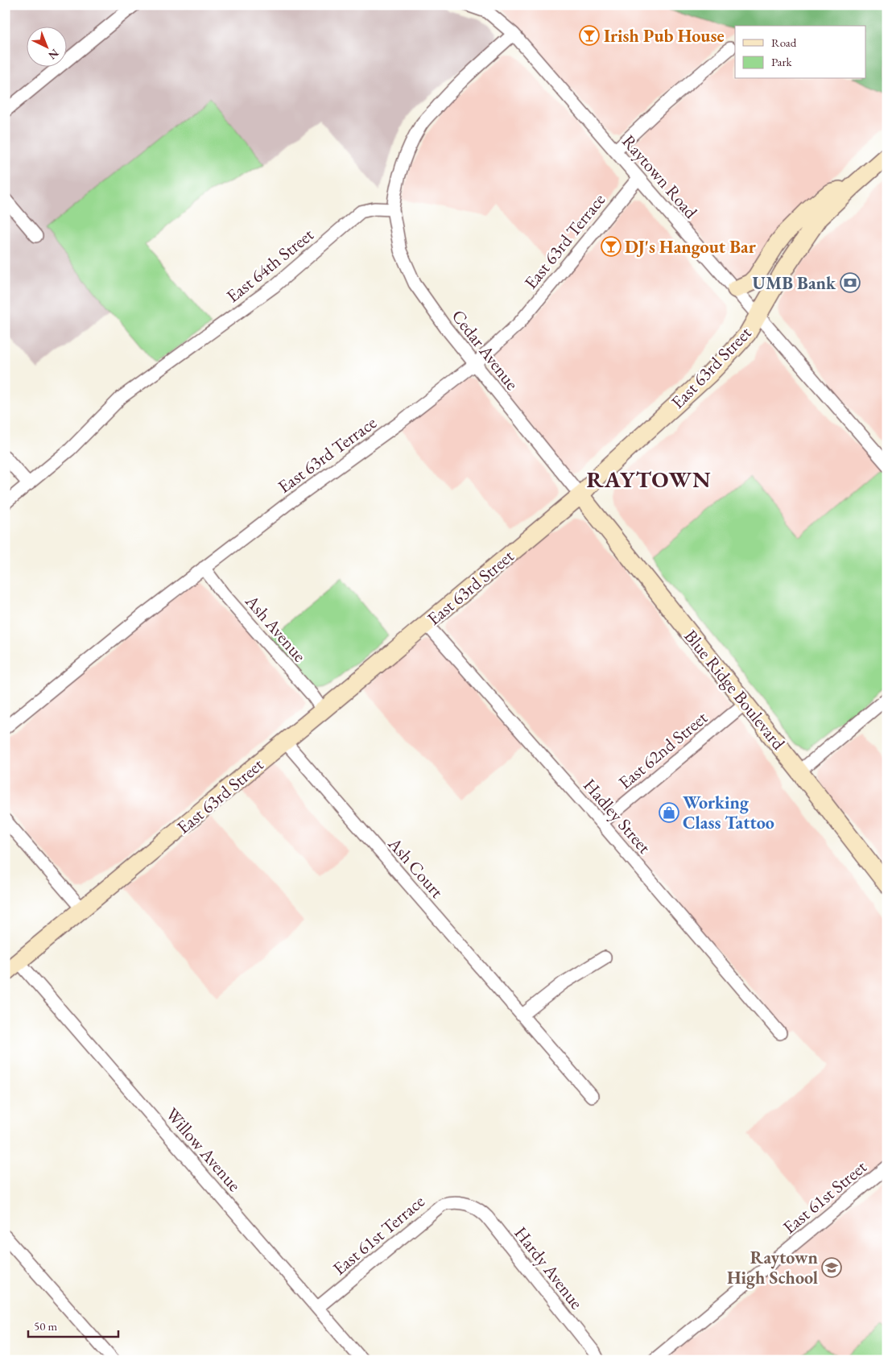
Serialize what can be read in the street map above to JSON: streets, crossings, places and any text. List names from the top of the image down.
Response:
{
  "streets": {
    "street": [
      "Raytown Road",
      "East 63rd Terrace",
      "East 64th Street",
      "Cedar Avenue",
      "East 63rd Street",
      "Ash Avenue",
      "Blue Ridge Boulevard",
      "East 62nd Street",
      "Hadley Street",
      "Ash Court",
      "Willow Avenue",
      "East 61st Street",
      "East 61st Terrace",
      "Hardy Avenue"
    ]
  },
  "crossings": [
    ["Raytown Road", "East 63rd Terrace"],
    ["Raytown Road", "East 63rd Street"],
    ["East 63rd Terrace", "Cedar Avenue"],
    ["East 63rd Terrace", "Ash Avenue"],
    ["East 64th Street", "Cedar Avenue"],
    ["Cedar Avenue", "East 63rd Street"],
    ["Cedar Avenue", "Blue Ridge Boulevard"],
    ["East 63rd Street", "Ash Avenue"],
    ["East 63rd Street", "Blue Ridge Boulevard"],
    ["East 63rd Street", "Hadley Street"],
    ["East 63rd Street", "Ash Court"],
    ["East 63rd Street", "Willow Avenue"],
    ["Blue Ridge Boulevard", "East 62nd Street"],
    ["East 62nd Street", "Hadley Street"],
    ["Willow Avenue", "East 61st Terrace"],
    ["East 61st Terrace", "Hardy Avenue"]
  ],
  "districts": ["RAYTOWN"],
  "places": {
    "bar": ["Irish Pub House", "DJ's Hangout Bar"],
    "bank": ["UMB Bank"],
    "shop": ["Working Class Tattoo"],
    "school or university": ["Raytown High School"]
  },
  "legend": ["Road", "Park"],
  "scale_bar": "50 m",
  "north": "bottom right"
}
